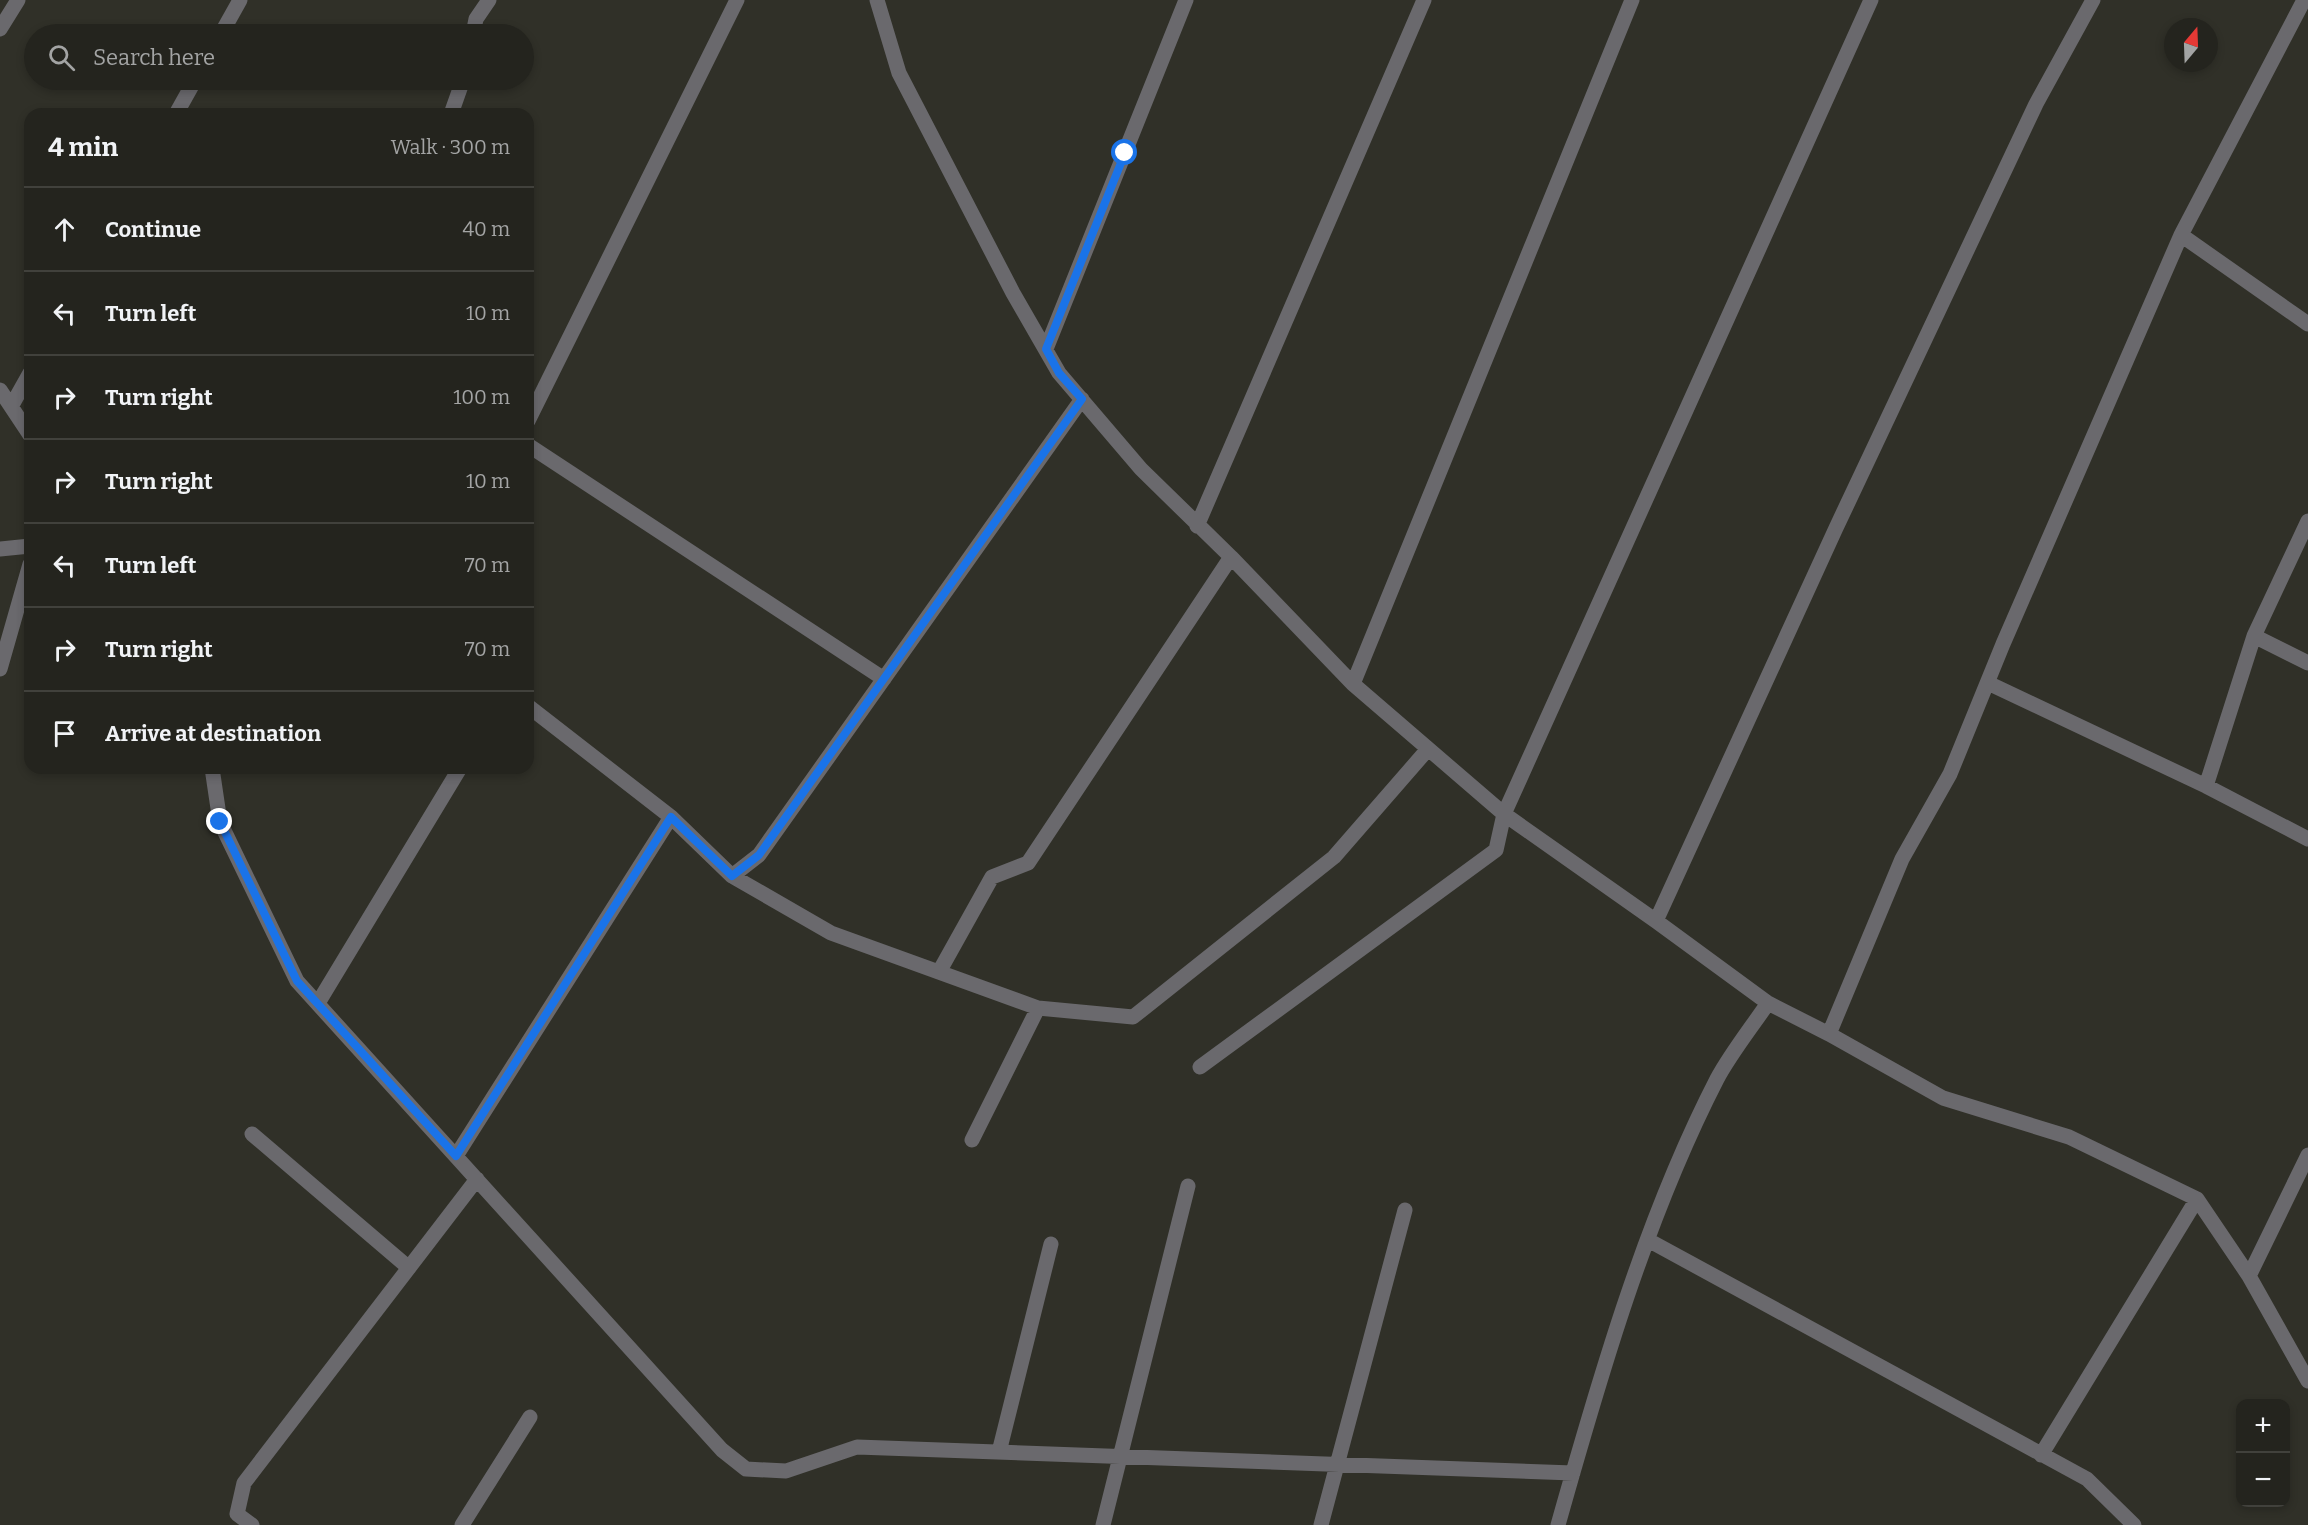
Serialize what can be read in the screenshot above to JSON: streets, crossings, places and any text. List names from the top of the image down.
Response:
{
  "north": "top",
  "page": {
    "search": "Search here",
    "heading": ["4 min", "Walk · 300 m"],
    "list": [
      ["Continue", "40 m"],
      ["Turn left", "10 m"],
      ["Turn right", "100 m"],
      ["Turn right", "10 m"],
      ["Turn left", "70 m"],
      ["Turn right", "70 m"],
      "Arrive at destination"
    ],
    "map_buttons": ["+", "−"]
  }
}
